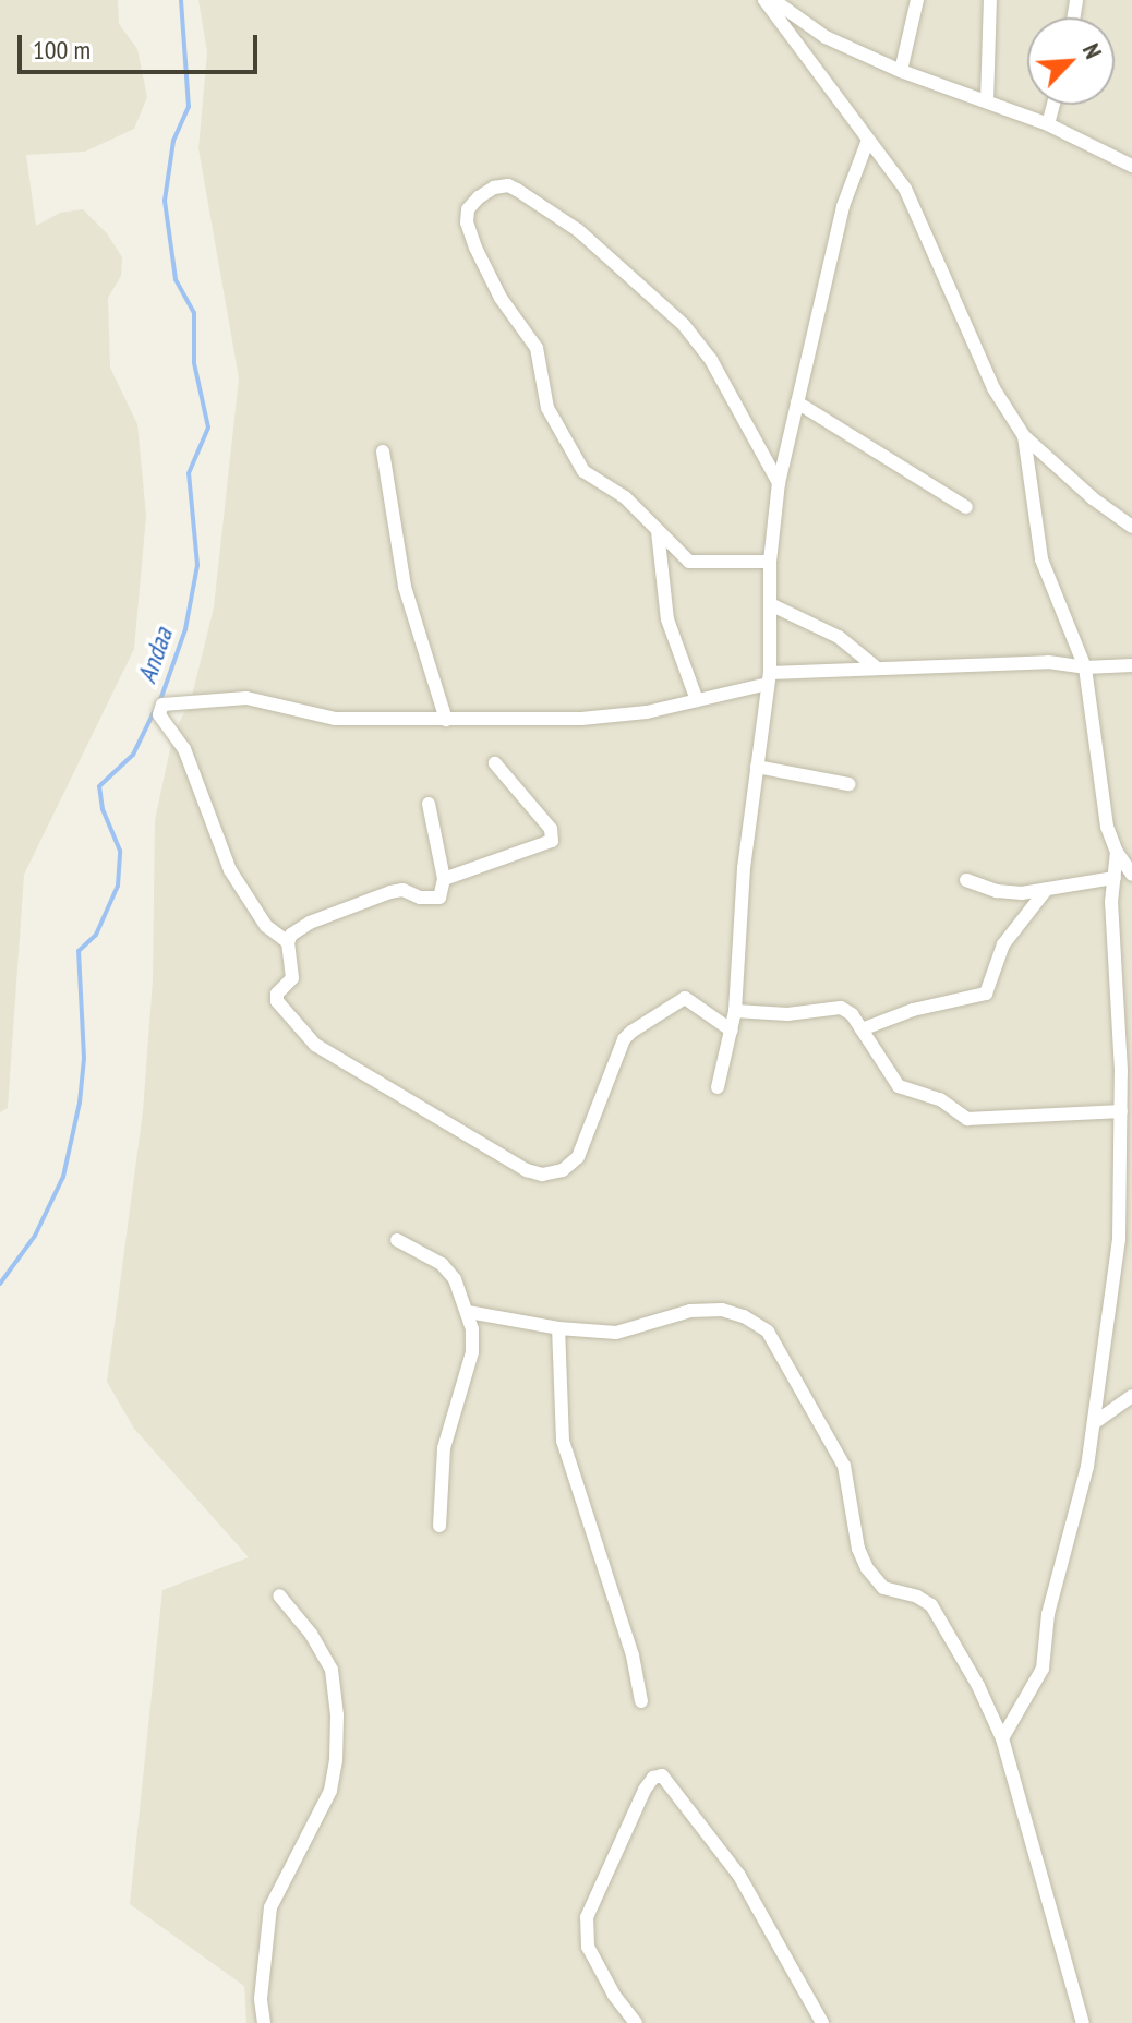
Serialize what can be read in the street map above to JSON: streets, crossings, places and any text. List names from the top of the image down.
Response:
{
  "water": ["Andaa"],
  "scale_bar": "100 m",
  "north": "top right"
}
